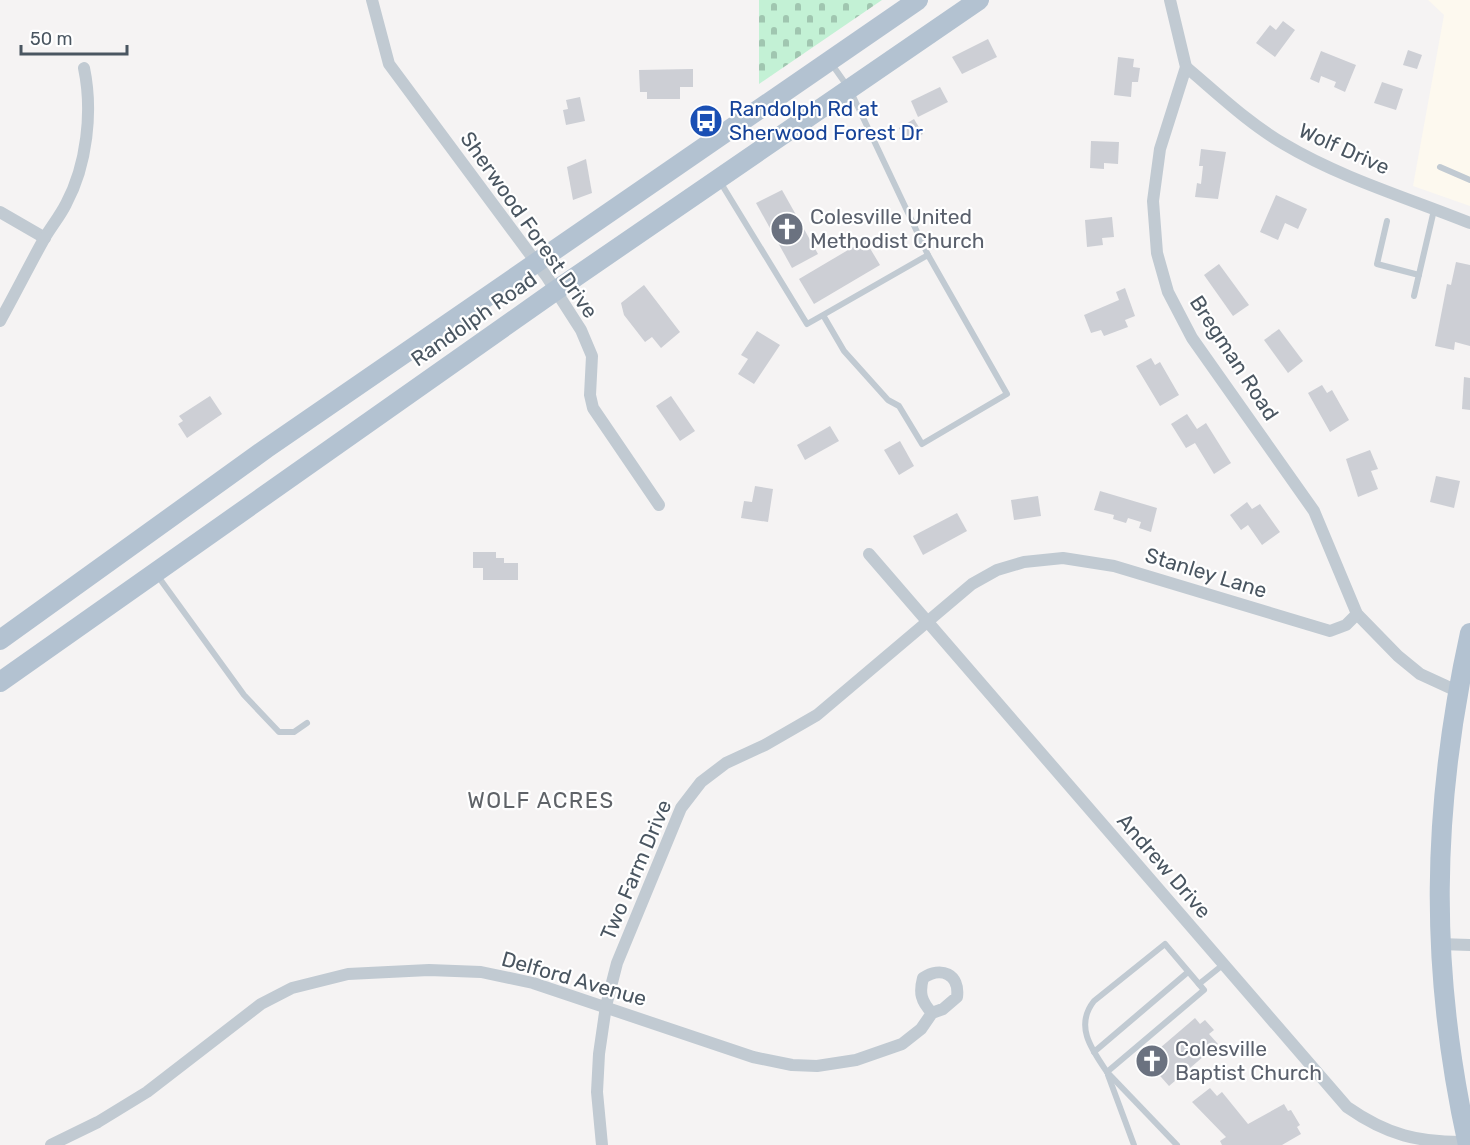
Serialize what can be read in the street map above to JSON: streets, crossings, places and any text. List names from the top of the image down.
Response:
{
  "streets": {
    "main road": ["Randolph Road"],
    "street": [
      "Wolf Drive",
      "Sherwood Forest Drive",
      "Bregman Road",
      "Stanley Lane",
      "Andrew Drive",
      "Two Farm Drive",
      "Delford Avenue"
    ]
  },
  "crossings": [
    ["Wolf Drive", "Bregman Road"],
    ["Sherwood Forest Drive", "Randolph Road"],
    ["Bregman Road", "Stanley Lane"],
    ["Stanley Lane", "Andrew Drive"],
    ["Stanley Lane", "Two Farm Drive"],
    ["Andrew Drive", "Two Farm Drive"],
    ["Two Farm Drive", "Delford Avenue"]
  ],
  "districts": ["WOLF ACRES"],
  "places": {
    "bus stop": ["Randolph Rd at Sherwood Forest Dr"],
    "church": ["Colesville United Methodist Church", "Colesville Baptist Church"]
  },
  "scale_bar": "50 m"
}
